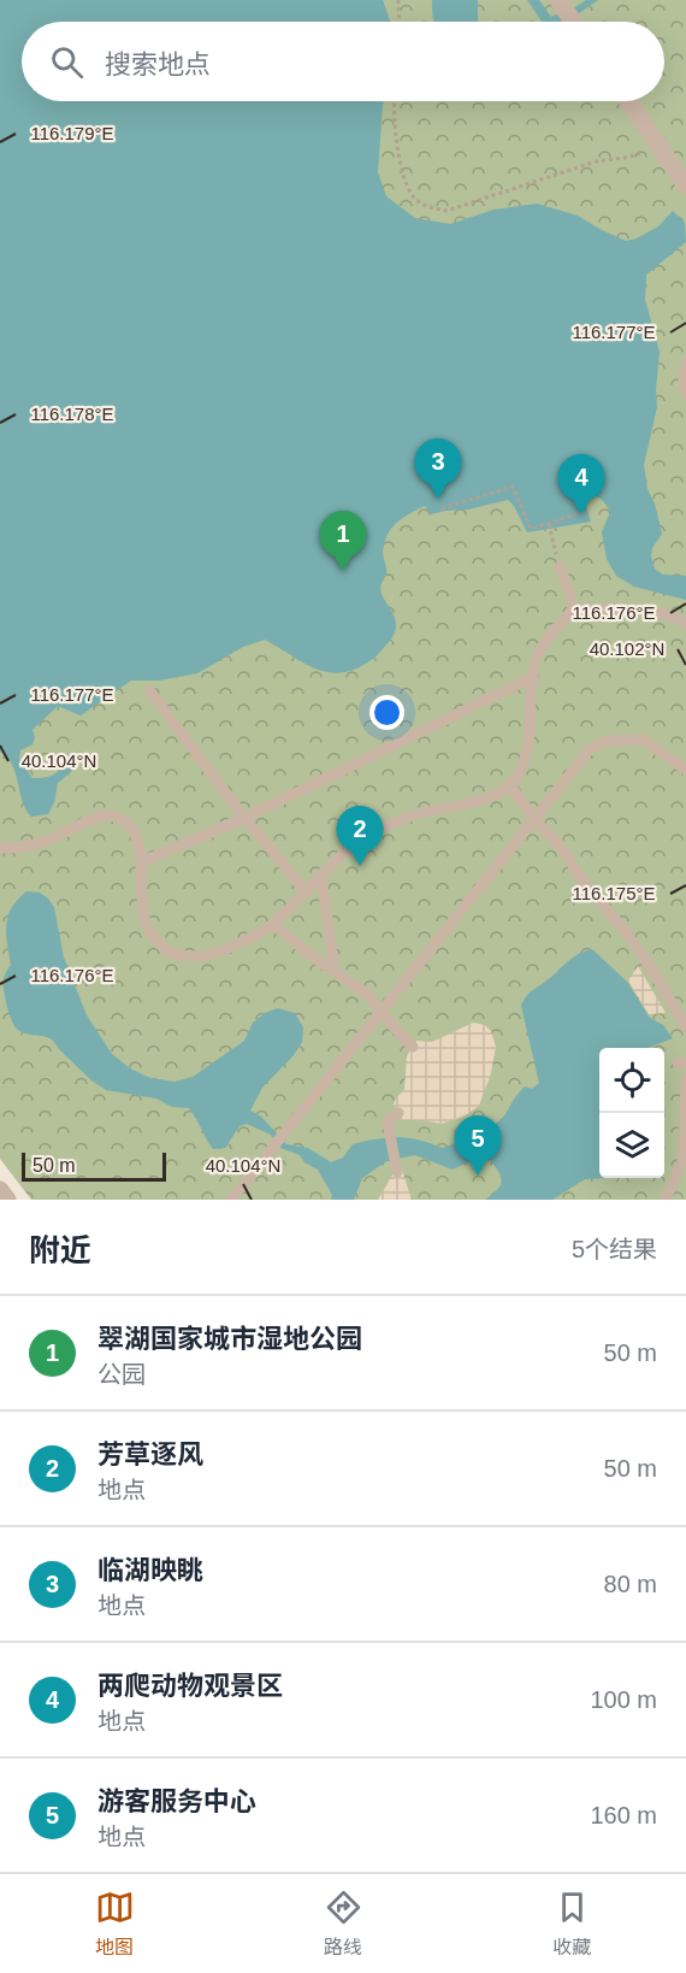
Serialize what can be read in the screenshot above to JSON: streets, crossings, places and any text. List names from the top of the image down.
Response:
{
  "scale_bar": "50 m",
  "page": {
    "search": "搜索地点",
    "pins": [
      "3",
      "4",
      "1",
      "2",
      "5"
    ],
    "scale": "50 m",
    "heading": ["附近", "5个结果"],
    "list": [
      {
        "mark": "1",
        "name": "翠湖国家城市湿地公园",
        "note": "公园",
        "value": "50 m"
      },
      {
        "mark": "2",
        "name": "芳草逐风",
        "note": "地点",
        "value": "50 m"
      },
      {
        "mark": "3",
        "name": "临湖映眺",
        "note": "地点",
        "value": "80 m"
      },
      {
        "mark": "4",
        "name": "两爬动物观景区",
        "note": "地点",
        "value": "100 m"
      },
      {
        "mark": "5",
        "name": "游客服务中心",
        "note": "地点",
        "value": "160 m"
      }
    ],
    "nav": ["地图", "路线", "收藏"]
  },
  "coordinates": [
    "116.179°E",
    "116.177°E",
    "116.178°E",
    "116.176°E",
    "40.102°N",
    "40.104°N",
    "116.175°E"
  ]
}
